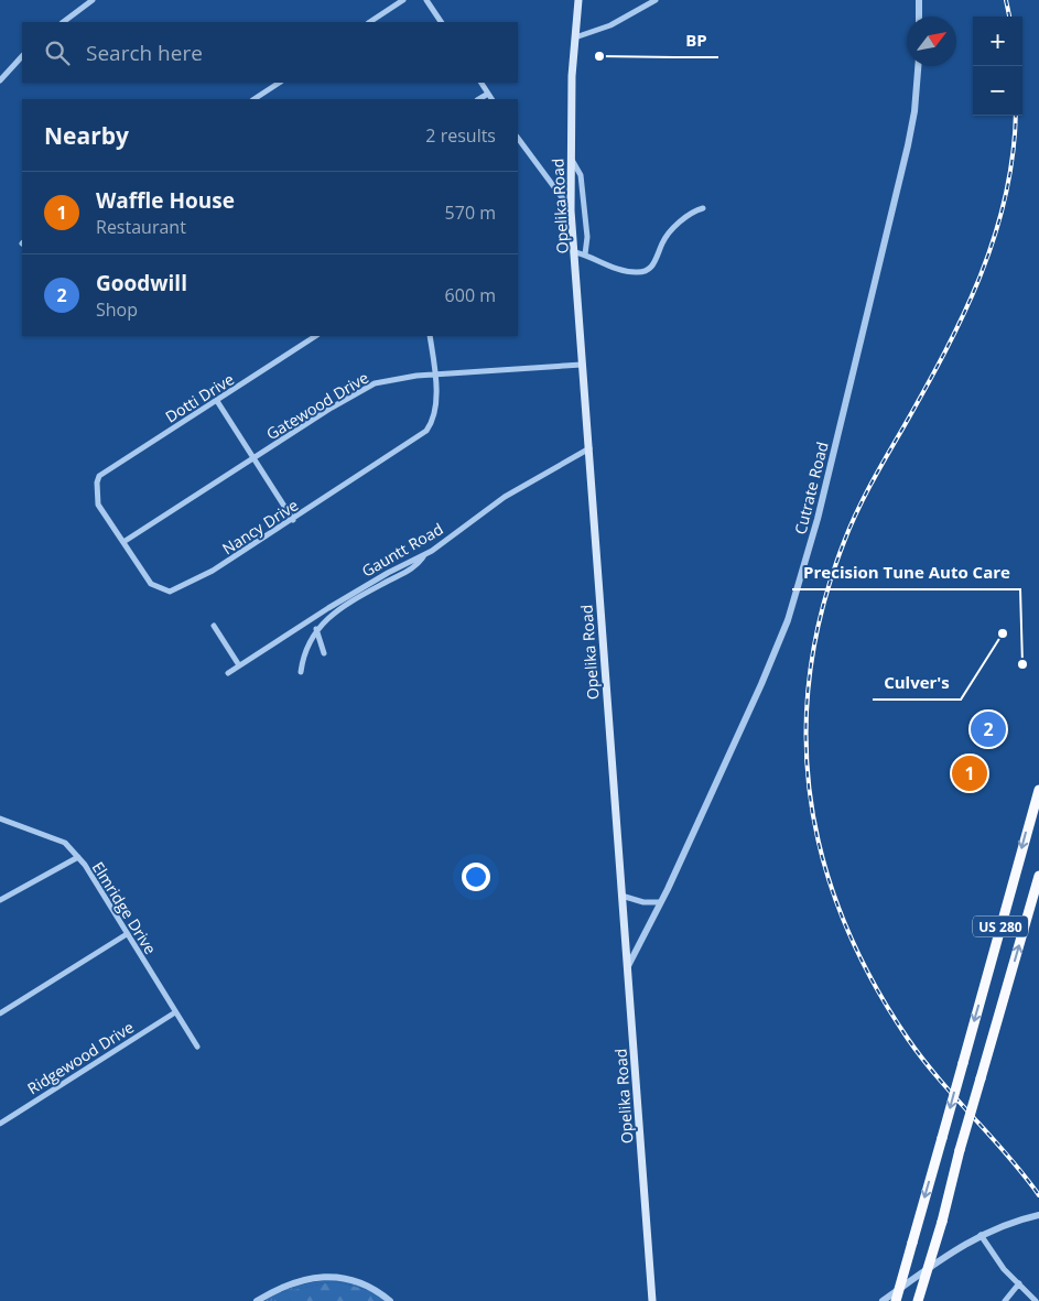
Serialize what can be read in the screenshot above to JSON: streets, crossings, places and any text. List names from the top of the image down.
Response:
{
  "streets": {
    "highway": ["US 280"],
    "main road": ["Opelika Road"],
    "street": [
      "Dotti Drive",
      "Gatewood Drive",
      "Cutrate Road",
      "Nancy Drive",
      "Gauntt Road",
      "Elmridge Drive",
      "Ridgewood Drive"
    ]
  },
  "crossings": [
    ["Opelika Road", "Gatewood Drive"],
    ["Opelika Road", "Cutrate Road"],
    ["Opelika Road", "Gauntt Road"],
    ["Dotti Drive", "Nancy Drive"],
    ["Gatewood Drive", "Nancy Drive"],
    ["Elmridge Drive", "Ridgewood Drive"]
  ],
  "places": ["BP", "Culver's", "Precision Tune Auto Care"],
  "north": "top right",
  "page": {
    "map_buttons": ["+", "−"],
    "search": "Search here",
    "heading": ["Nearby", "2 results"],
    "list": [
      {
        "mark": "1",
        "name": "Waffle House",
        "note": "Restaurant",
        "value": "570 m"
      },
      {
        "mark": "2",
        "name": "Goodwill",
        "note": "Shop",
        "value": "600 m"
      }
    ],
    "pins": ["2", "1"]
  }
}
